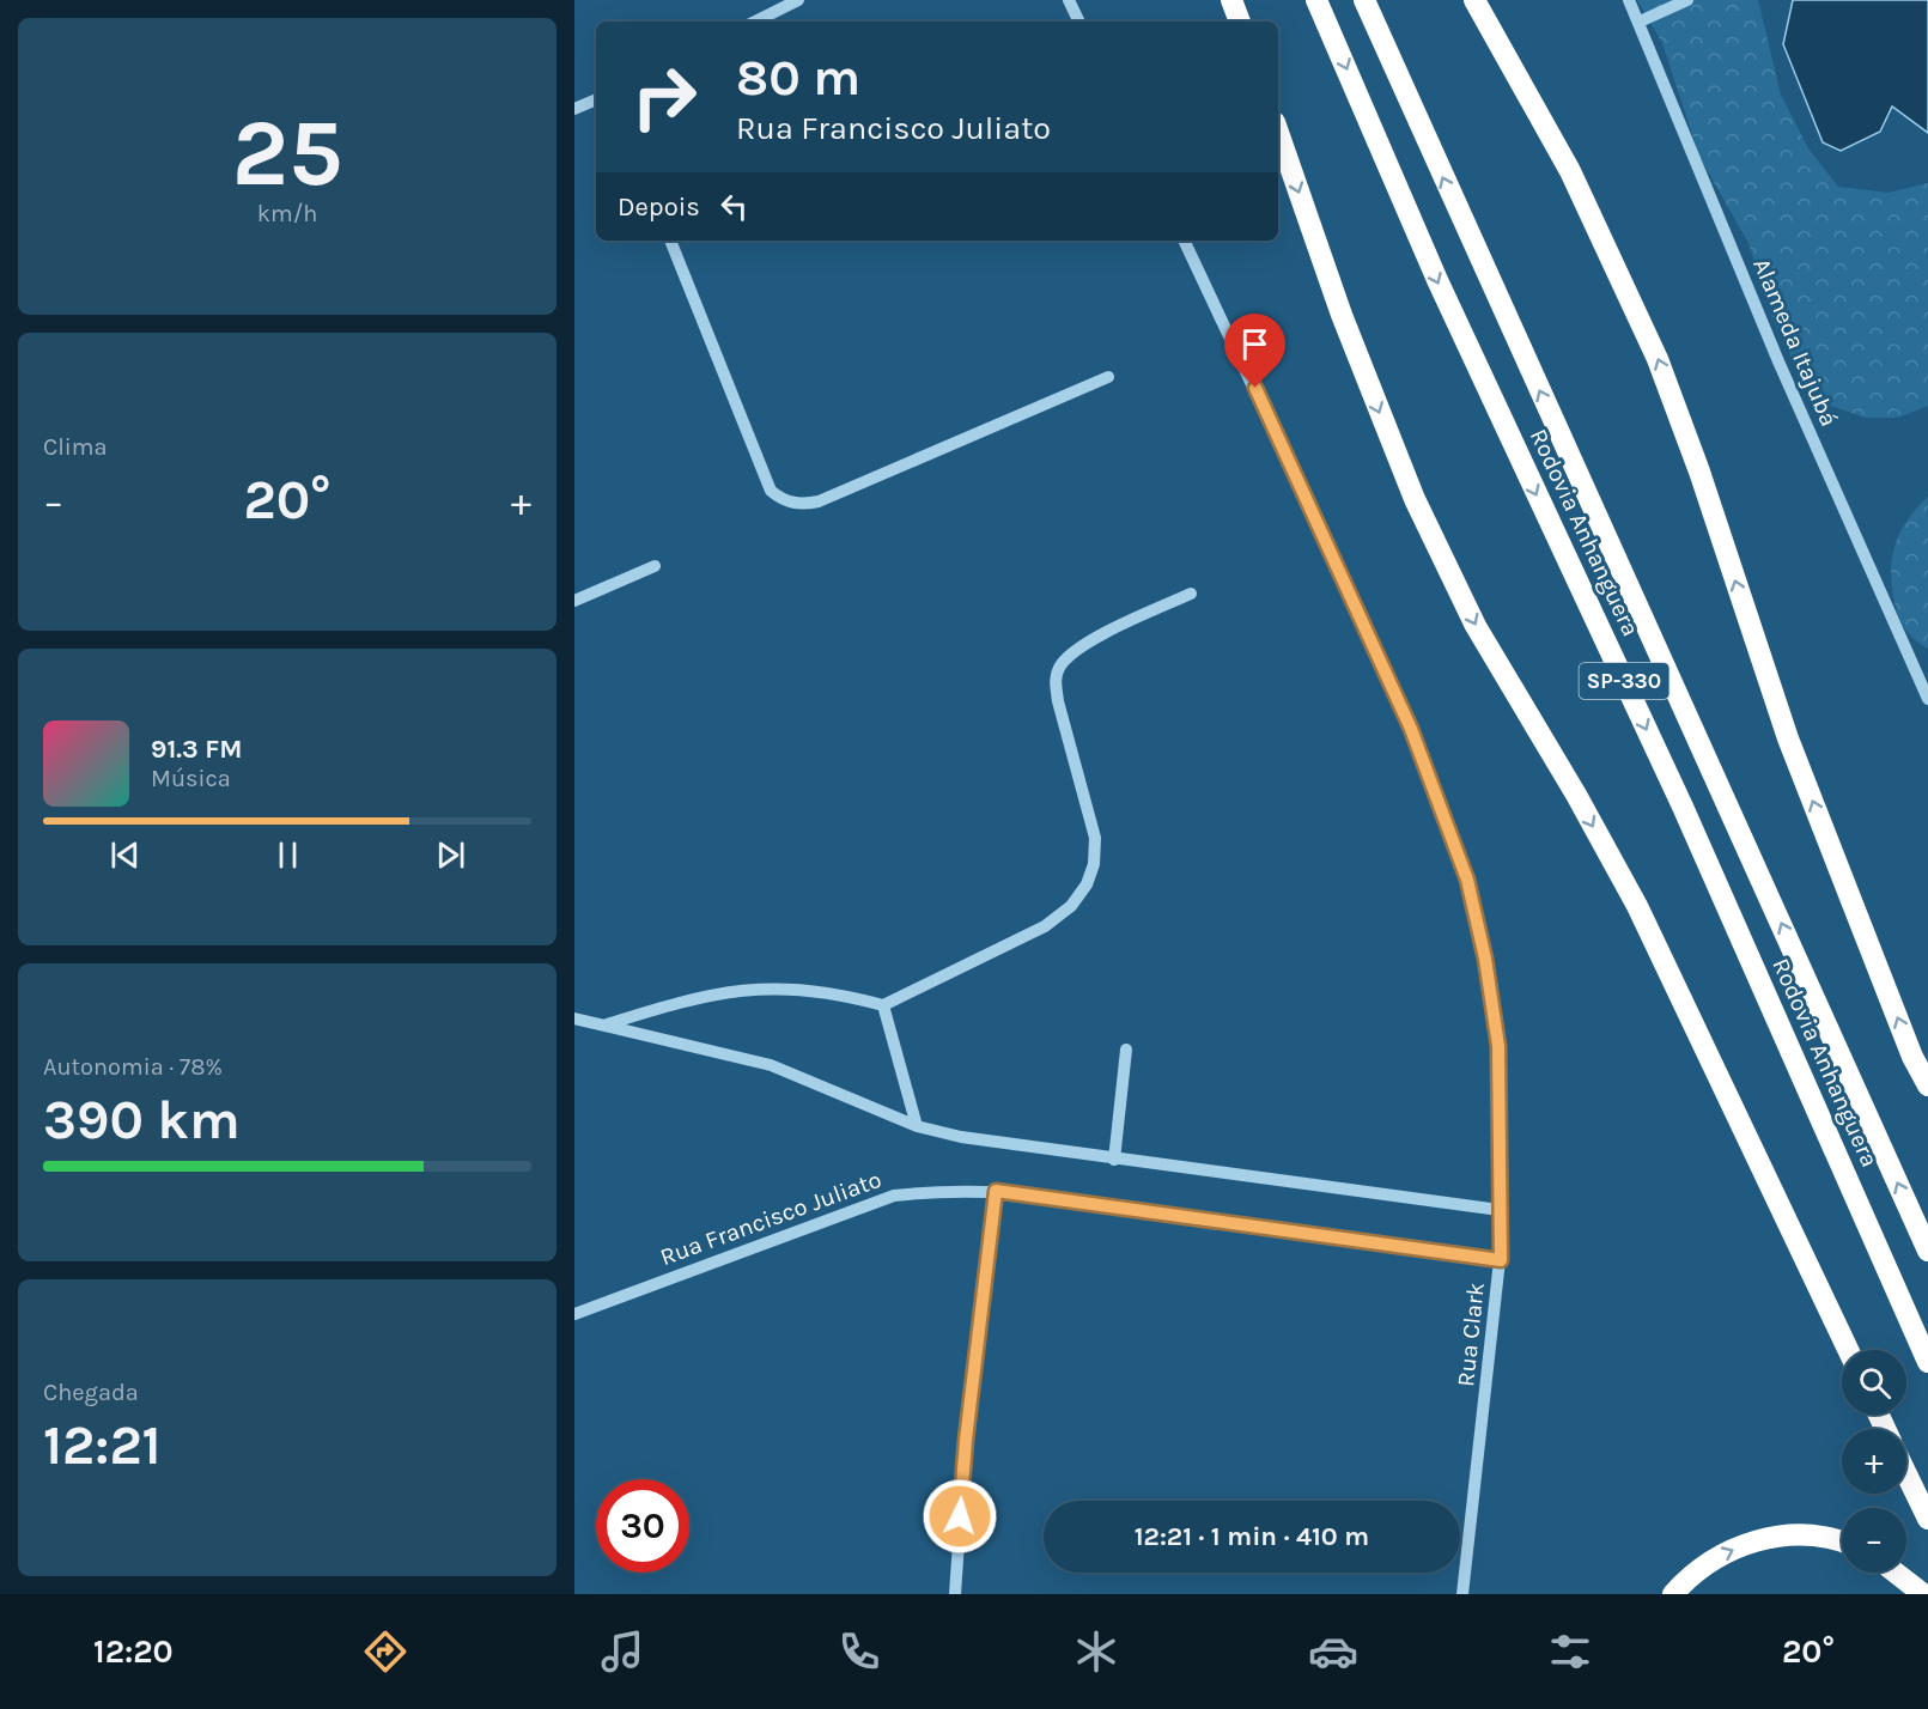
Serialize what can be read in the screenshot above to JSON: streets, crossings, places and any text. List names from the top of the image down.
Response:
{
  "streets": {
    "highway": ["Rodovia Anhanguera", "SP-330"],
    "street": ["Alameda Itajubá", "Rua Francisco Juliato", "Rua Clark"]
  },
  "crossings": [
    ["Rua Francisco Juliato", "Rua Clark"]
  ],
  "page": {
    "tile": [
      ["25", "km/h"],
      "Clima",
      ["Autonomia · 78%", "390 km"],
      ["Chegada", "12:21"]
    ],
    "turn": ["80 m", "Rua Francisco Juliato"],
    "then": "Depois",
    "heat": ["−", "20°", "+"],
    "song": ["91.3 FM", "Música"],
    "map_buttons": ["+", "−"],
    "limit": "30",
    "trip": "12:21 · 1 min · 410 m",
    "tabs": ["12:20", "20°"]
  }
}
